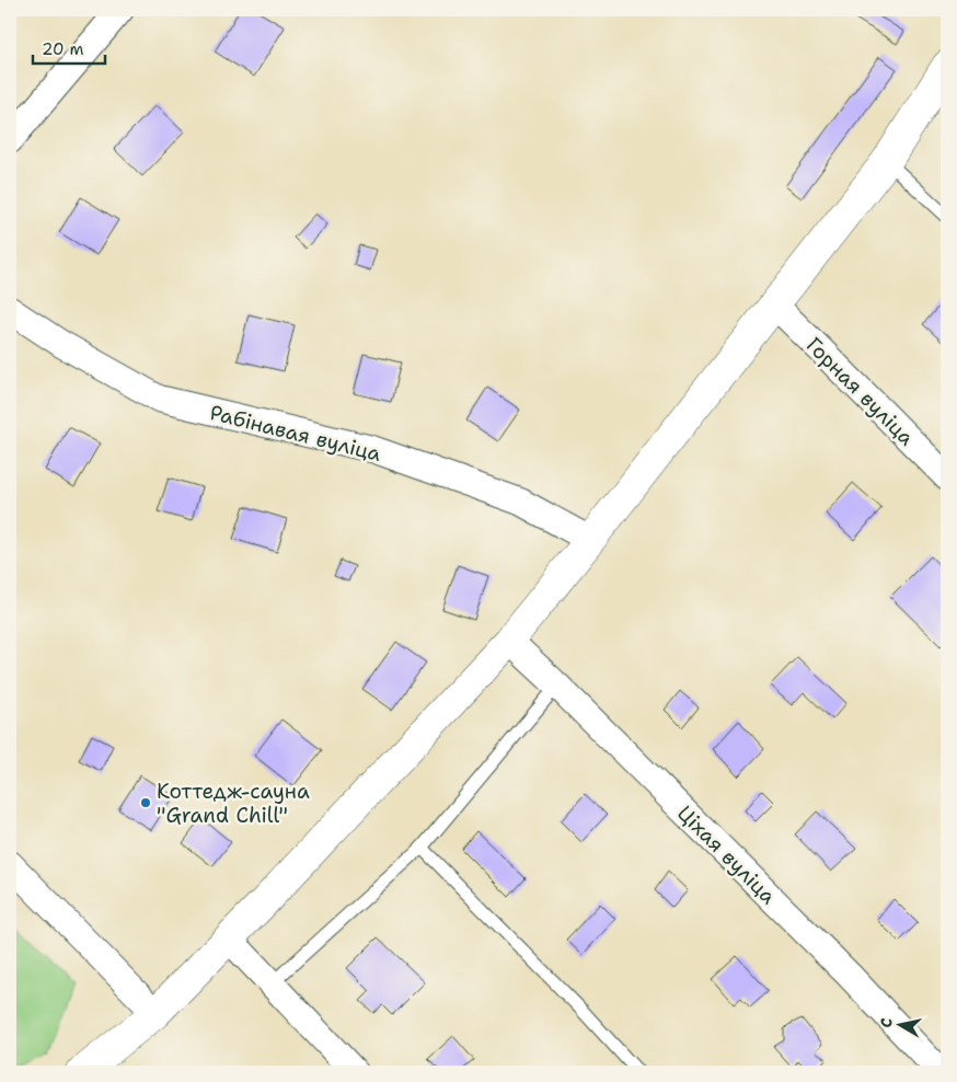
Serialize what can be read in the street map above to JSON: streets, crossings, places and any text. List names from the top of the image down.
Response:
{
  "streets": {
    "street": ["Горная вуліца", "Рабінавая вуліца", "Ціхая вуліца"]
  },
  "places": ["Коттедж-сауна \"Grand Chill\""],
  "scale_bar": "20 m",
  "north": "left"
}
